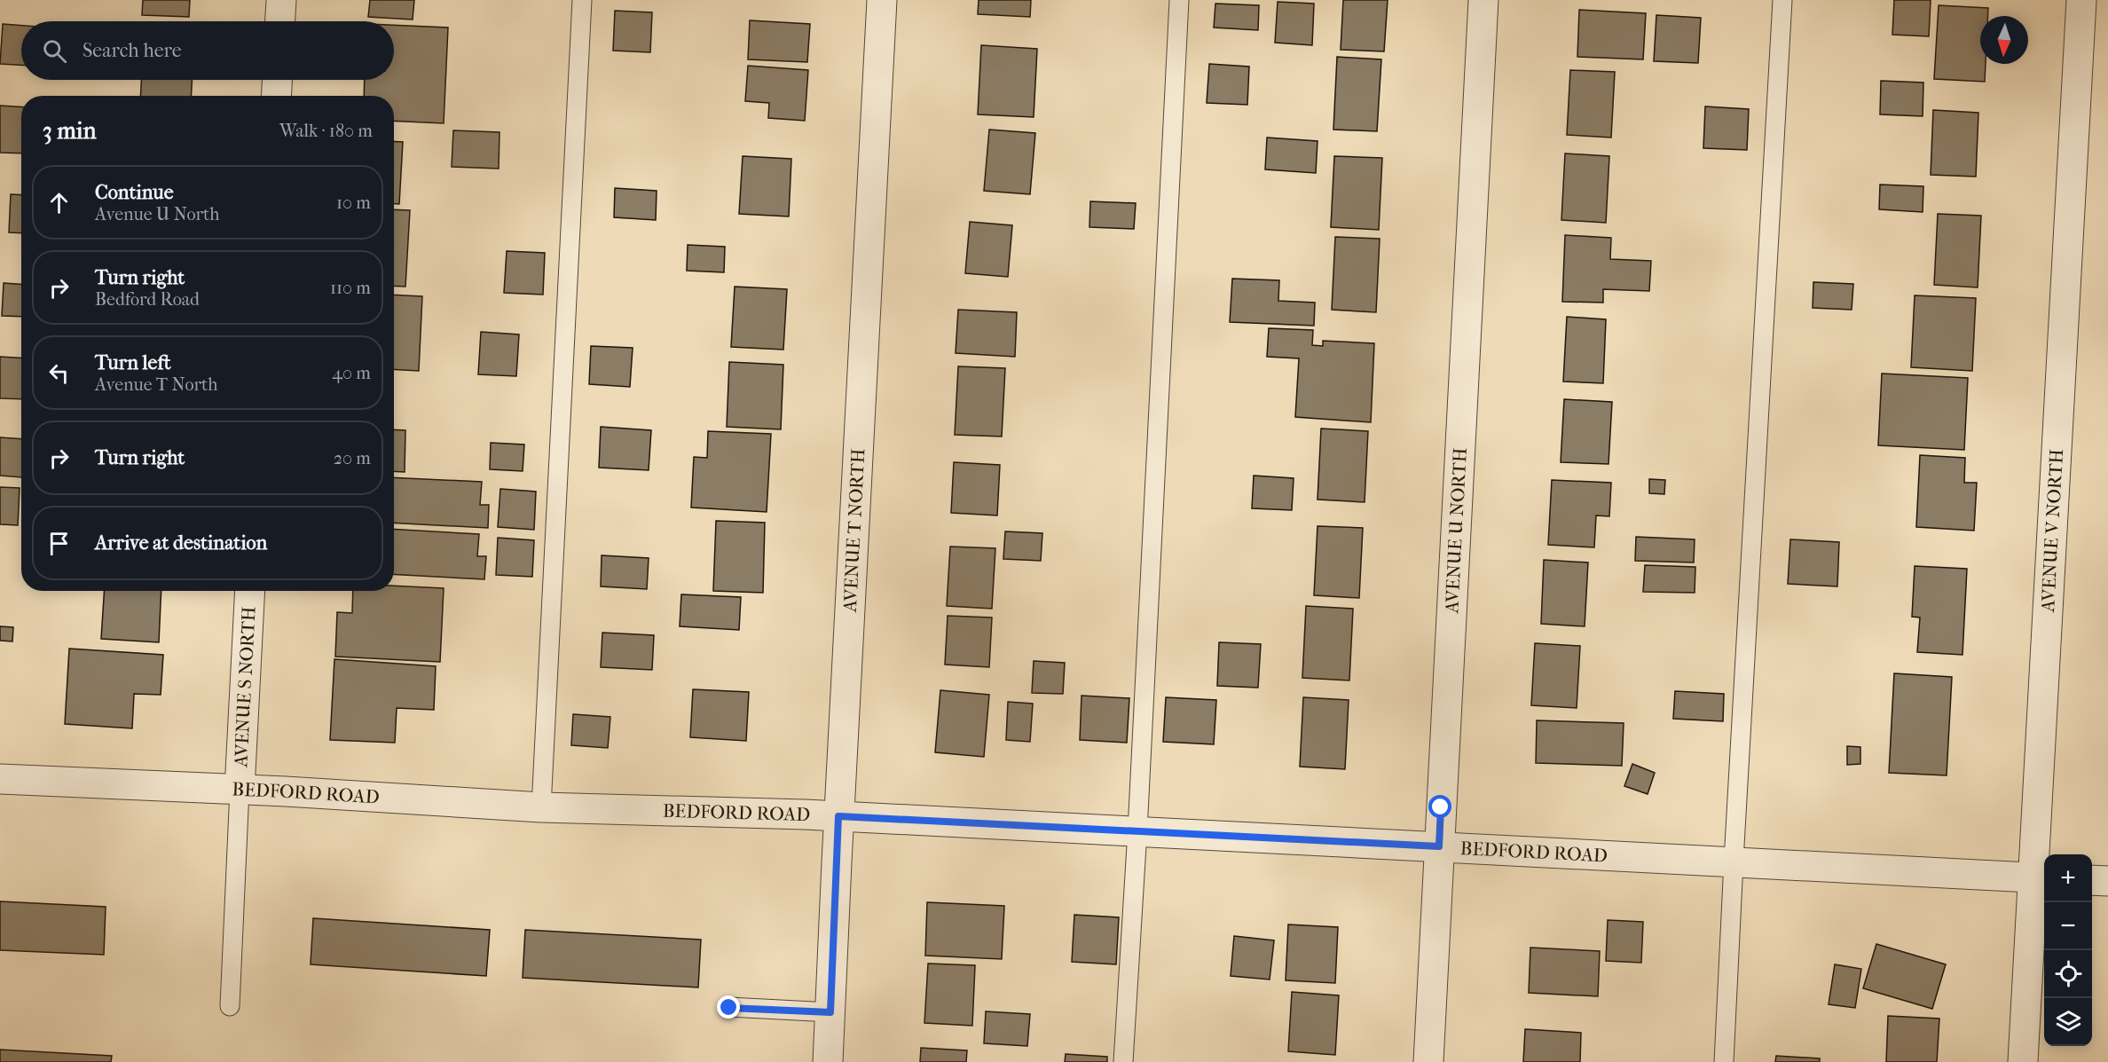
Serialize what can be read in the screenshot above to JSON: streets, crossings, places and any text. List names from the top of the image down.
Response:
{
  "streets": {
    "street": [
      "AVENUE T NORTH",
      "AVENUE U NORTH",
      "AVENUE V NORTH",
      "AVENUE S NORTH",
      "BEDFORD ROAD"
    ]
  },
  "crossings": [
    ["AVENUE T NORTH", "BEDFORD ROAD"],
    ["AVENUE U NORTH", "BEDFORD ROAD"],
    ["AVENUE V NORTH", "BEDFORD ROAD"],
    ["AVENUE S NORTH", "BEDFORD ROAD"]
  ],
  "north": "bottom",
  "page": {
    "search": "Search here",
    "heading": ["3 min", "Walk · 180 m"],
    "list": [
      ["Continue", "Avenue U North", "10 m"],
      ["Turn right", "Bedford Road", "110 m"],
      ["Turn left", "Avenue T North", "40 m"],
      ["Turn right", "20 m"],
      "Arrive at destination"
    ],
    "map_buttons": ["+", "−"]
  }
}
